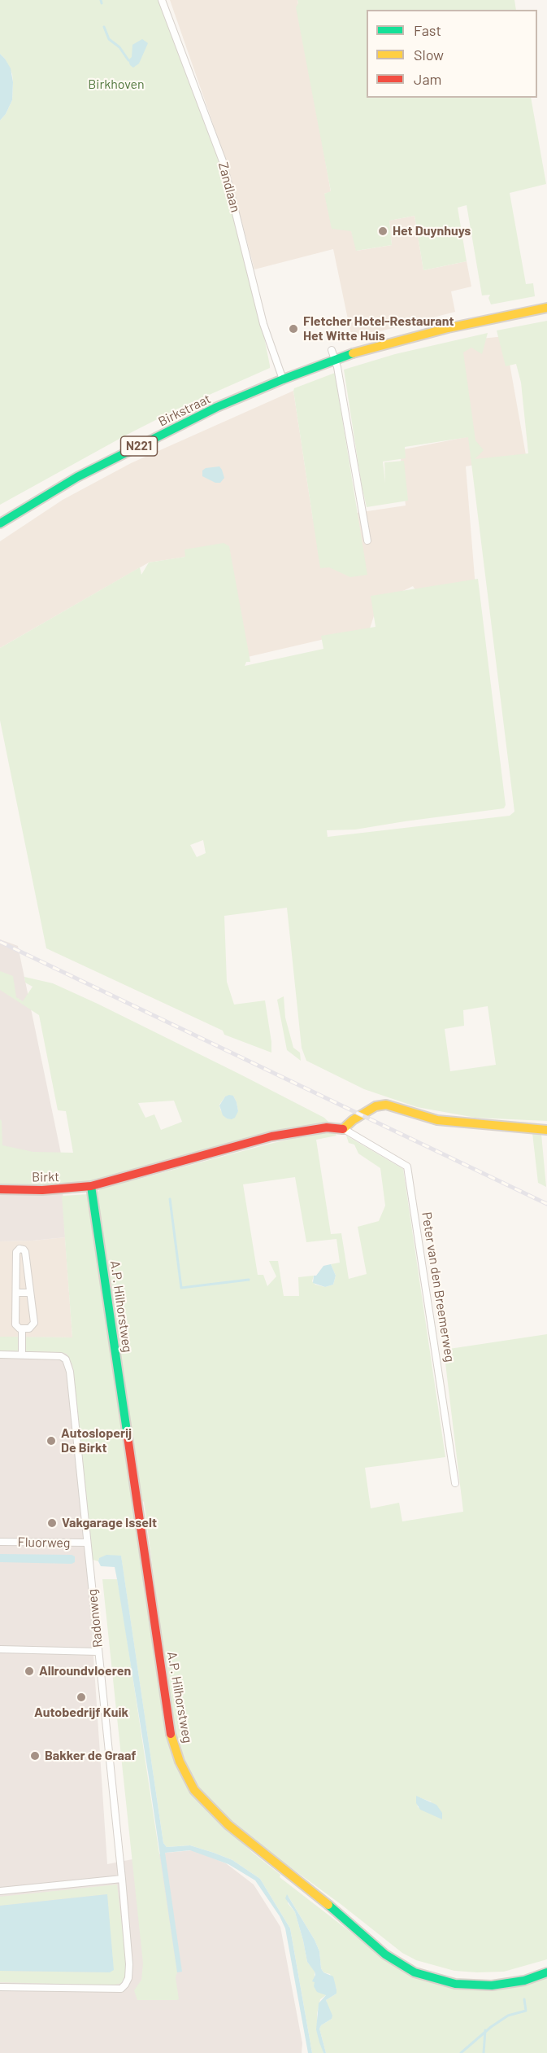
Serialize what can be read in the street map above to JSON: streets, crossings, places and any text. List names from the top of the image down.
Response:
{
  "streets": {
    "street": [
      "Zandlaan",
      "Birkstraat",
      "N221",
      "Birkt",
      "Peter van den Breemerweg",
      "A.P. Hilhorstweg",
      "Fluorweg",
      "Radonweg"
    ]
  },
  "crossings": [
    ["Zandlaan", "Birkstraat"],
    ["Birkt", "Peter van den Breemerweg"],
    ["Birkt", "A.P. Hilhorstweg"],
    ["Peter van den Breemerweg", "A.P. Hilhorstweg"],
    ["Fluorweg", "Radonweg"]
  ],
  "parks": ["Birkhoven"],
  "places": [
    "Het Duynhuys",
    "Fletcher Hotel-Restaurant Het Witte Huis",
    "Autosloperij De Birkt",
    "Vakgarage Isselt",
    "Allroundvloeren",
    "Autobedrijf Kuik",
    "Bakker de Graaf"
  ],
  "legend": ["Fast", "Slow", "Jam"]
}
